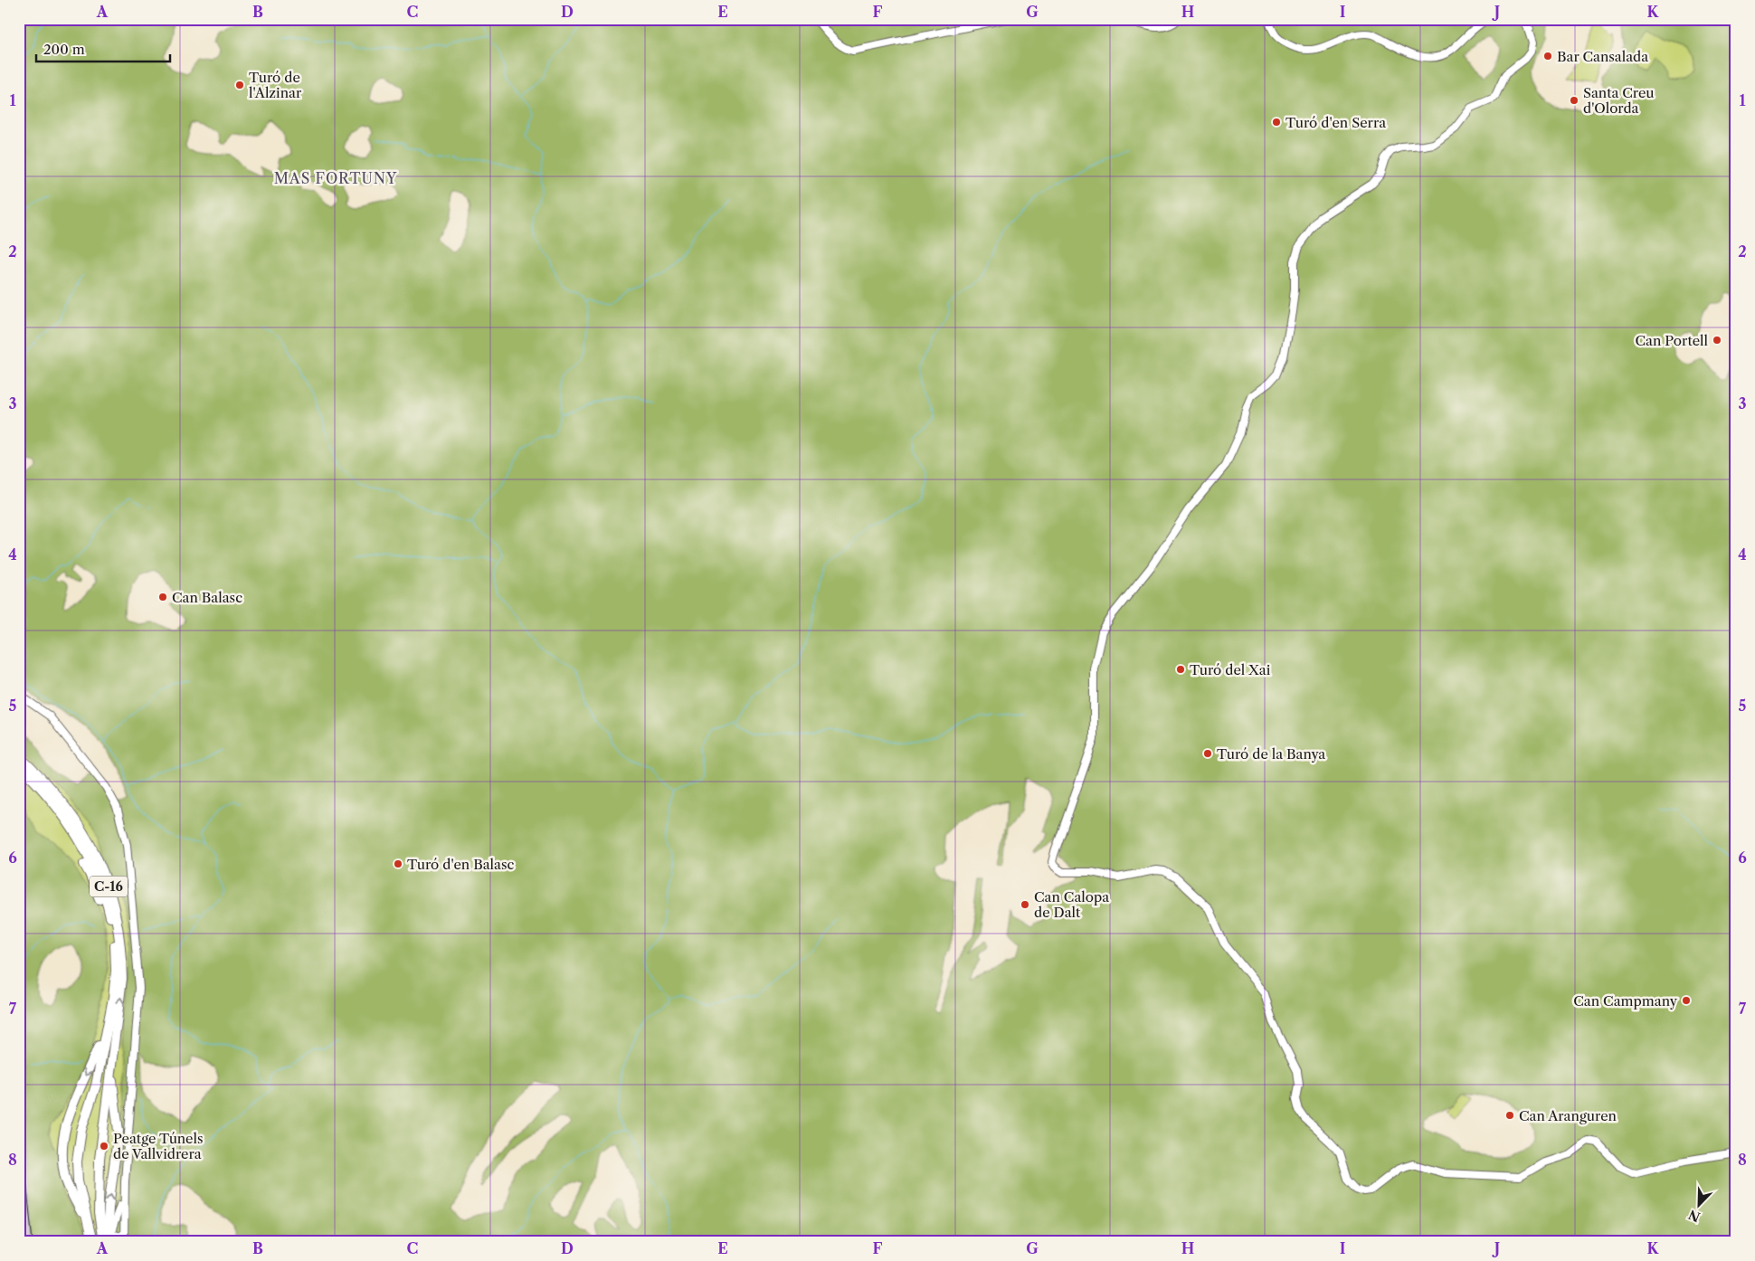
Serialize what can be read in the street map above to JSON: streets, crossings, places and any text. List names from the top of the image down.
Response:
{
  "streets": {
    "highway": ["C-16"]
  },
  "districts": ["MAS FORTUNY"],
  "places": [
    "Bar Cansalada",
    "Turó de l'Alzinar",
    "Santa Creu d'Olorda",
    "Turó d'en Serra",
    "Can Portell",
    "Can Balasc",
    "Turó del Xai",
    "Turó de la Banya",
    "Turó d'en Balasc",
    "Can Calopa de Dalt",
    "Can Campmany",
    "Can Aranguren",
    "Peatge Túnels de Vallvidrera"
  ],
  "scale_bar": "200 m",
  "north": "bottom left",
  "grid": {
    "columns": [
      "A",
      "B",
      "C",
      "D",
      "E",
      "F",
      "G",
      "H",
      "I",
      "J",
      "K"
    ],
    "rows": [
      "1",
      "2",
      "3",
      "4",
      "5",
      "6",
      "7",
      "8"
    ]
  }
}
